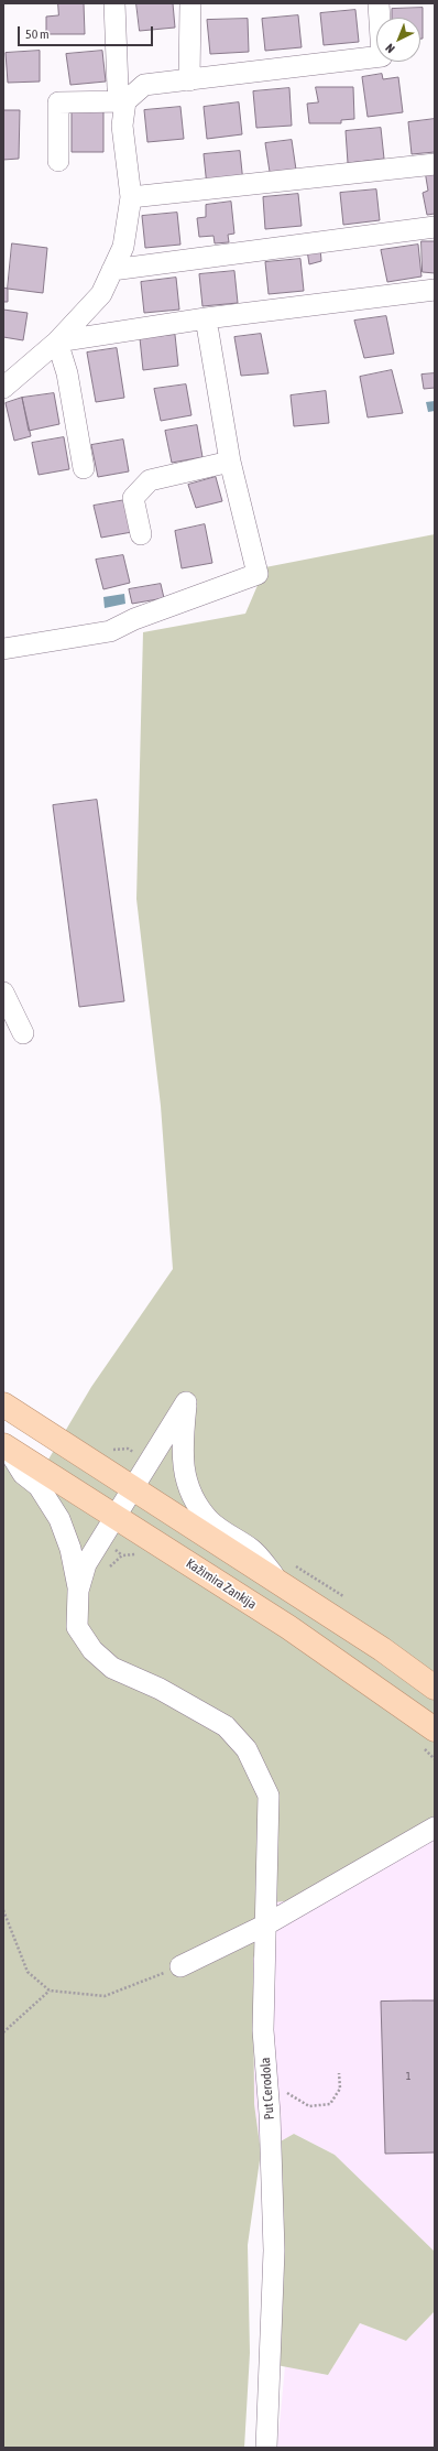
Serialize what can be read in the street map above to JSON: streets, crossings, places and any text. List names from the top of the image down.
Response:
{
  "streets": {
    "main road": ["Kažimira Zankija"],
    "street": ["Put Cerodola"]
  },
  "house_numbers": ["1"],
  "scale_bar": "50 m",
  "north": "bottom left"
}
